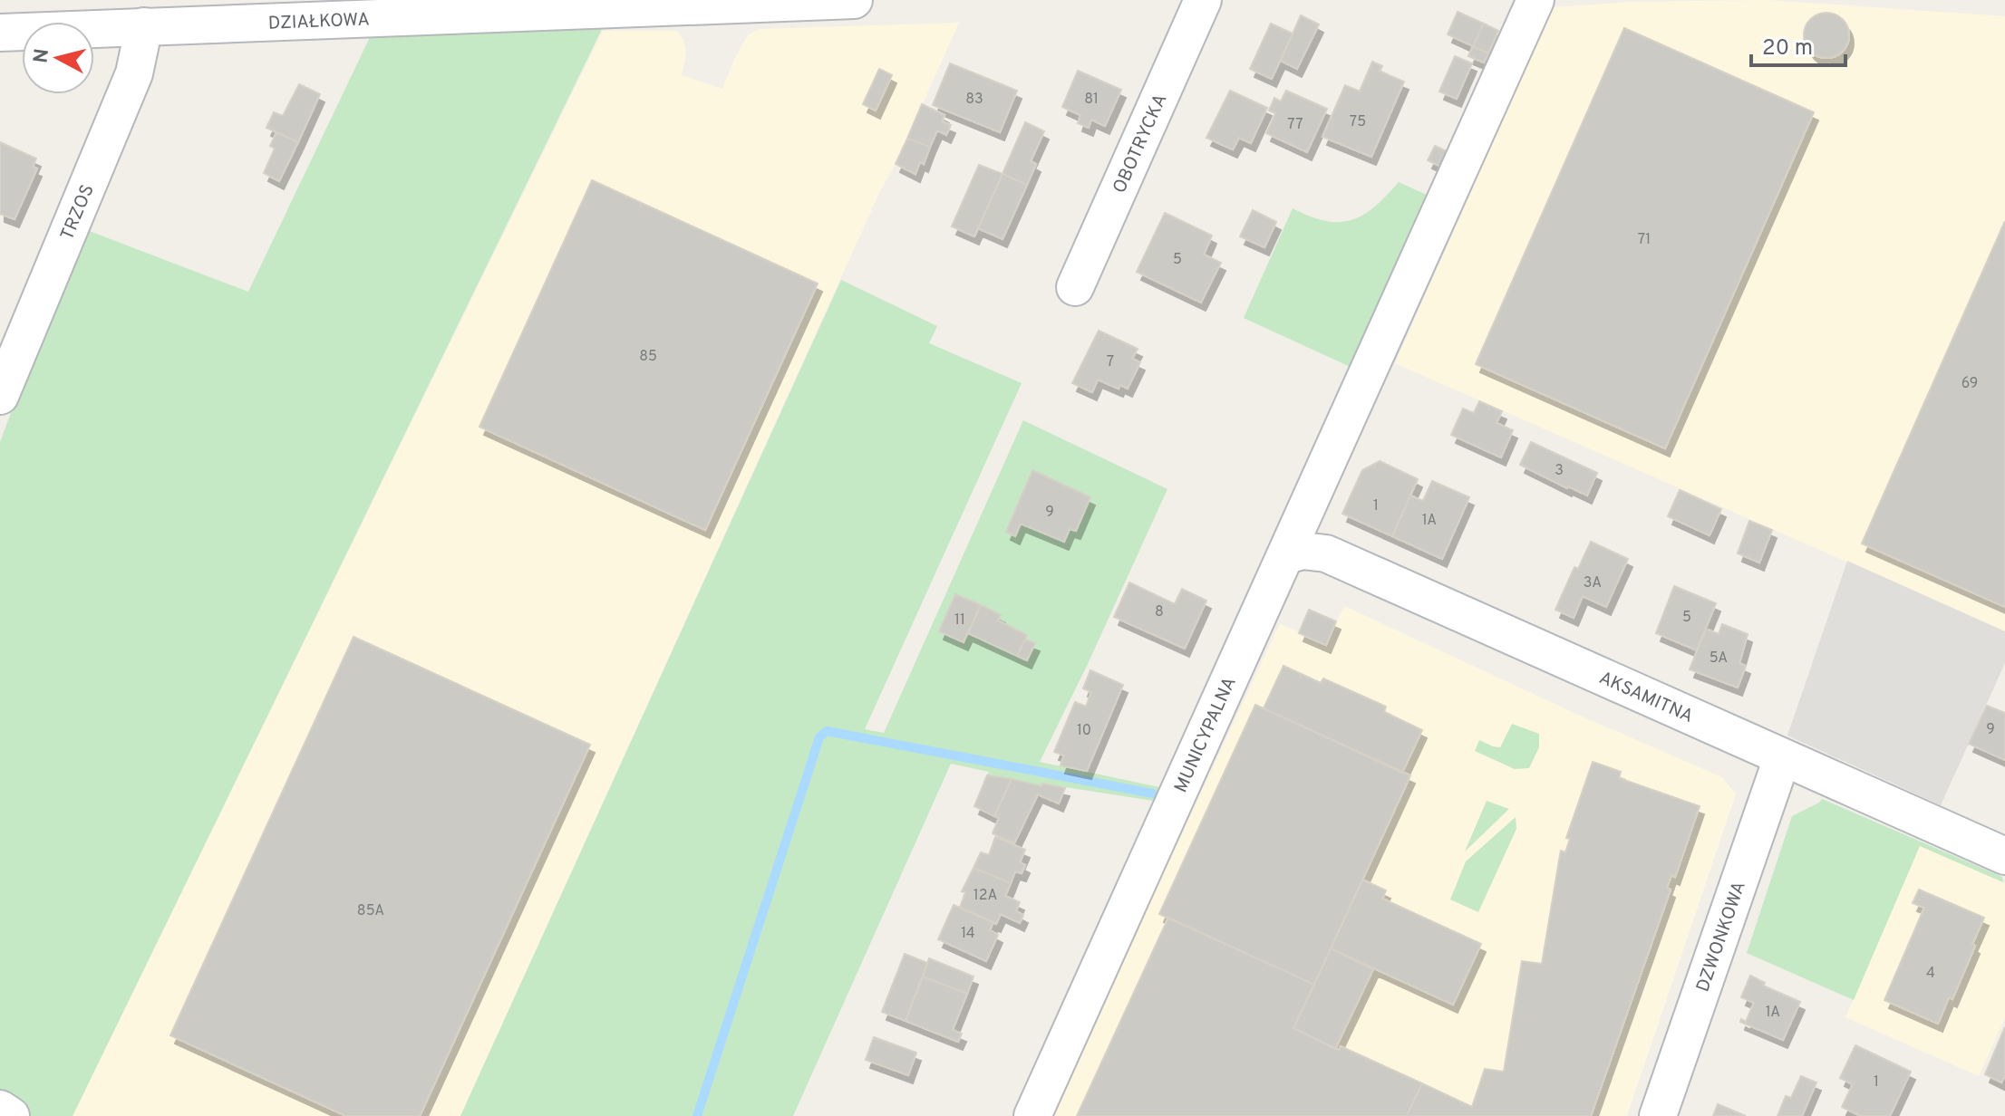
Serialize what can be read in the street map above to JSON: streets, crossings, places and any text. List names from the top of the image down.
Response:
{
  "streets": {
    "street": [
      "DZIAŁKOWA",
      "OBOTRYCKA",
      "TRZOS",
      "AKSAMITNA",
      "MUNICYPALNA",
      "DZWONKOWA"
    ]
  },
  "crossings": [
    ["DZIAŁKOWA", "TRZOS"],
    ["AKSAMITNA", "MUNICYPALNA"],
    ["AKSAMITNA", "DZWONKOWA"]
  ],
  "house_numbers": [
    "83",
    "81",
    "75",
    "77",
    "71",
    "5",
    "85",
    "7",
    "69",
    "3",
    "1",
    "9",
    "1A",
    "3A",
    "8",
    "5",
    "11",
    "5A",
    "9",
    "10",
    "12A",
    "85A",
    "14",
    "4",
    "1A",
    "1"
  ],
  "scale_bar": "20 m",
  "north": "left"
}
